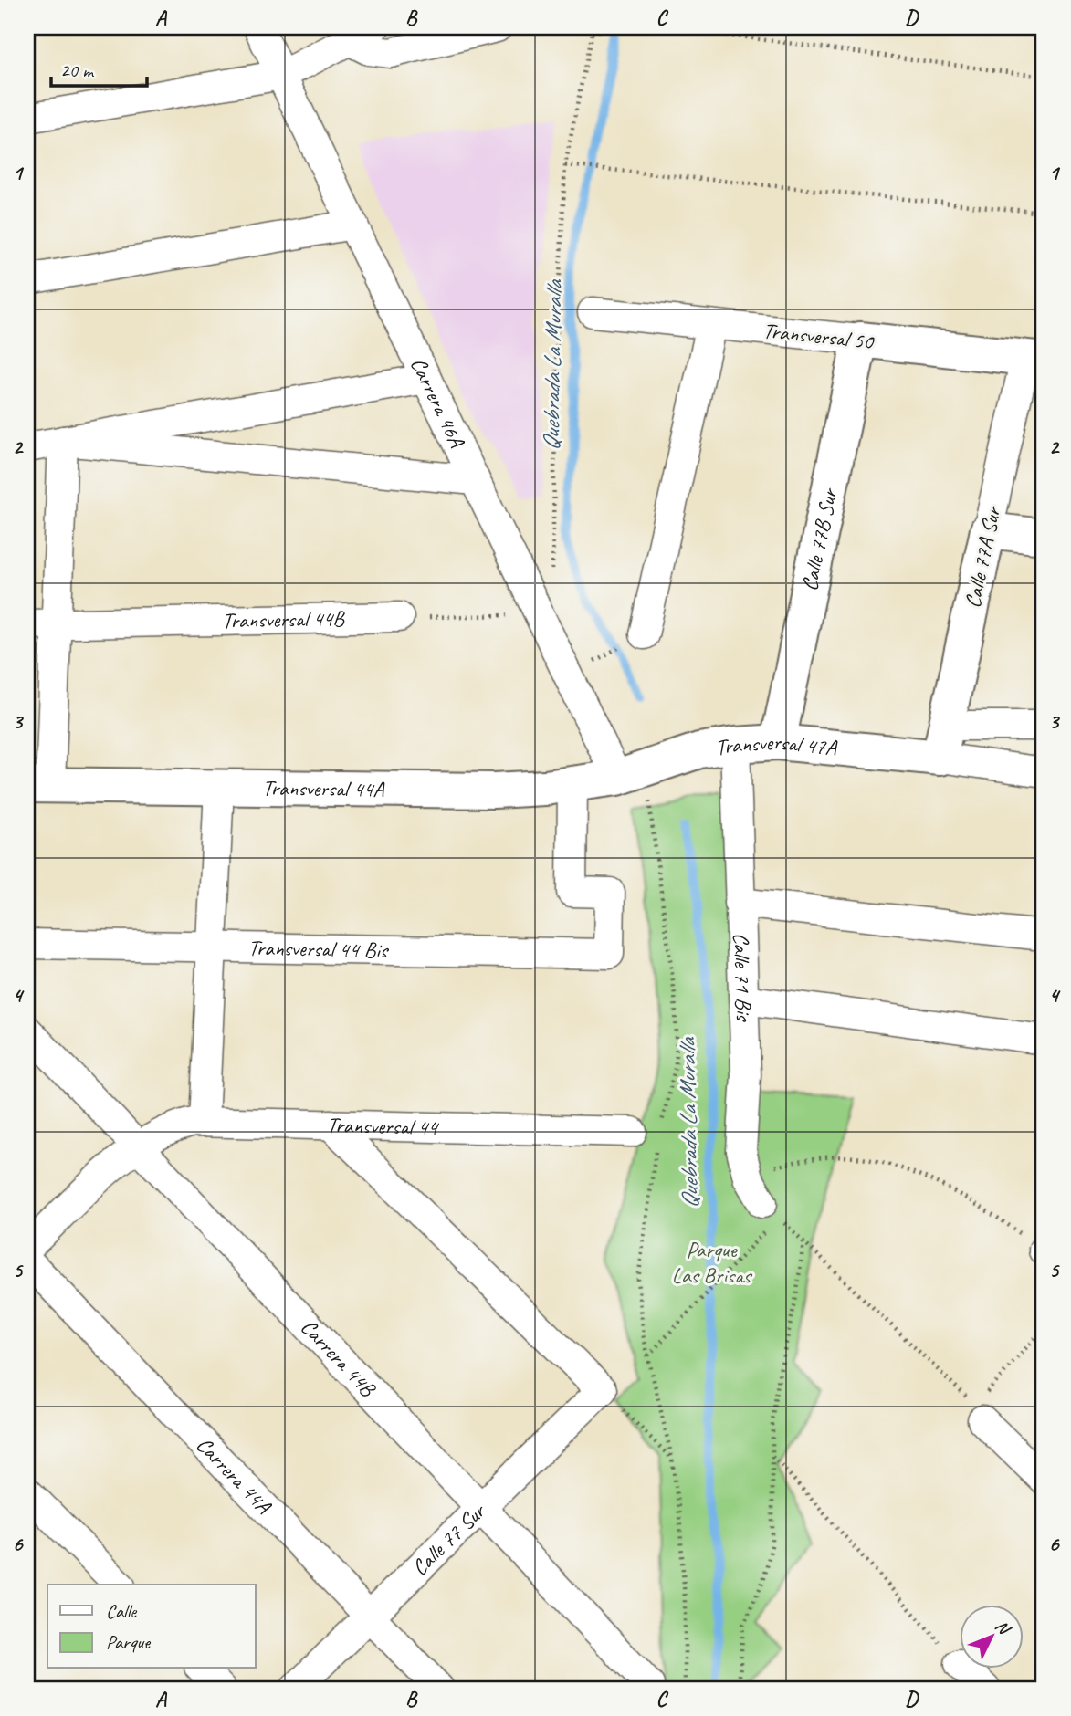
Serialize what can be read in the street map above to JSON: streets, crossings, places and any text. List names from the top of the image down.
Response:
{
  "streets": {
    "street": [
      "Transversal 50",
      "Carrera 46A",
      "Calle 77B Sur",
      "Calle 77A Sur",
      "Transversal 44B",
      "Transversal 47A",
      "Transversal 44A",
      "Transversal 44 Bis",
      "Calle 71 Bis",
      "Transversal 44",
      "Carrera 44B",
      "Carrera 44A",
      "Calle 77 Sur"
    ]
  },
  "crossings": [
    ["Transversal 50", "Calle 77B Sur"],
    ["Transversal 50", "Calle 77A Sur"],
    ["Carrera 46A", "Transversal 47A"],
    ["Carrera 46A", "Transversal 44A"],
    ["Calle 77B Sur", "Transversal 47A"],
    ["Calle 77A Sur", "Transversal 47A"],
    ["Transversal 47A", "Transversal 44A"],
    ["Transversal 47A", "Calle 71 Bis"],
    ["Transversal 44A", "Transversal 44 Bis"],
    ["Transversal 44", "Carrera 44B"],
    ["Carrera 44B", "Calle 77 Sur"],
    ["Carrera 44A", "Calle 77 Sur"]
  ],
  "water": ["Quebrada La Muralla"],
  "parks": ["Parque Las Brisas"],
  "legend": ["Calle", "Parque"],
  "scale_bar": "20 m",
  "north": "top right",
  "grid": {
    "columns": [
      "A",
      "B",
      "C",
      "D"
    ],
    "rows": [
      "1",
      "2",
      "3",
      "4",
      "5",
      "6"
    ]
  }
}
